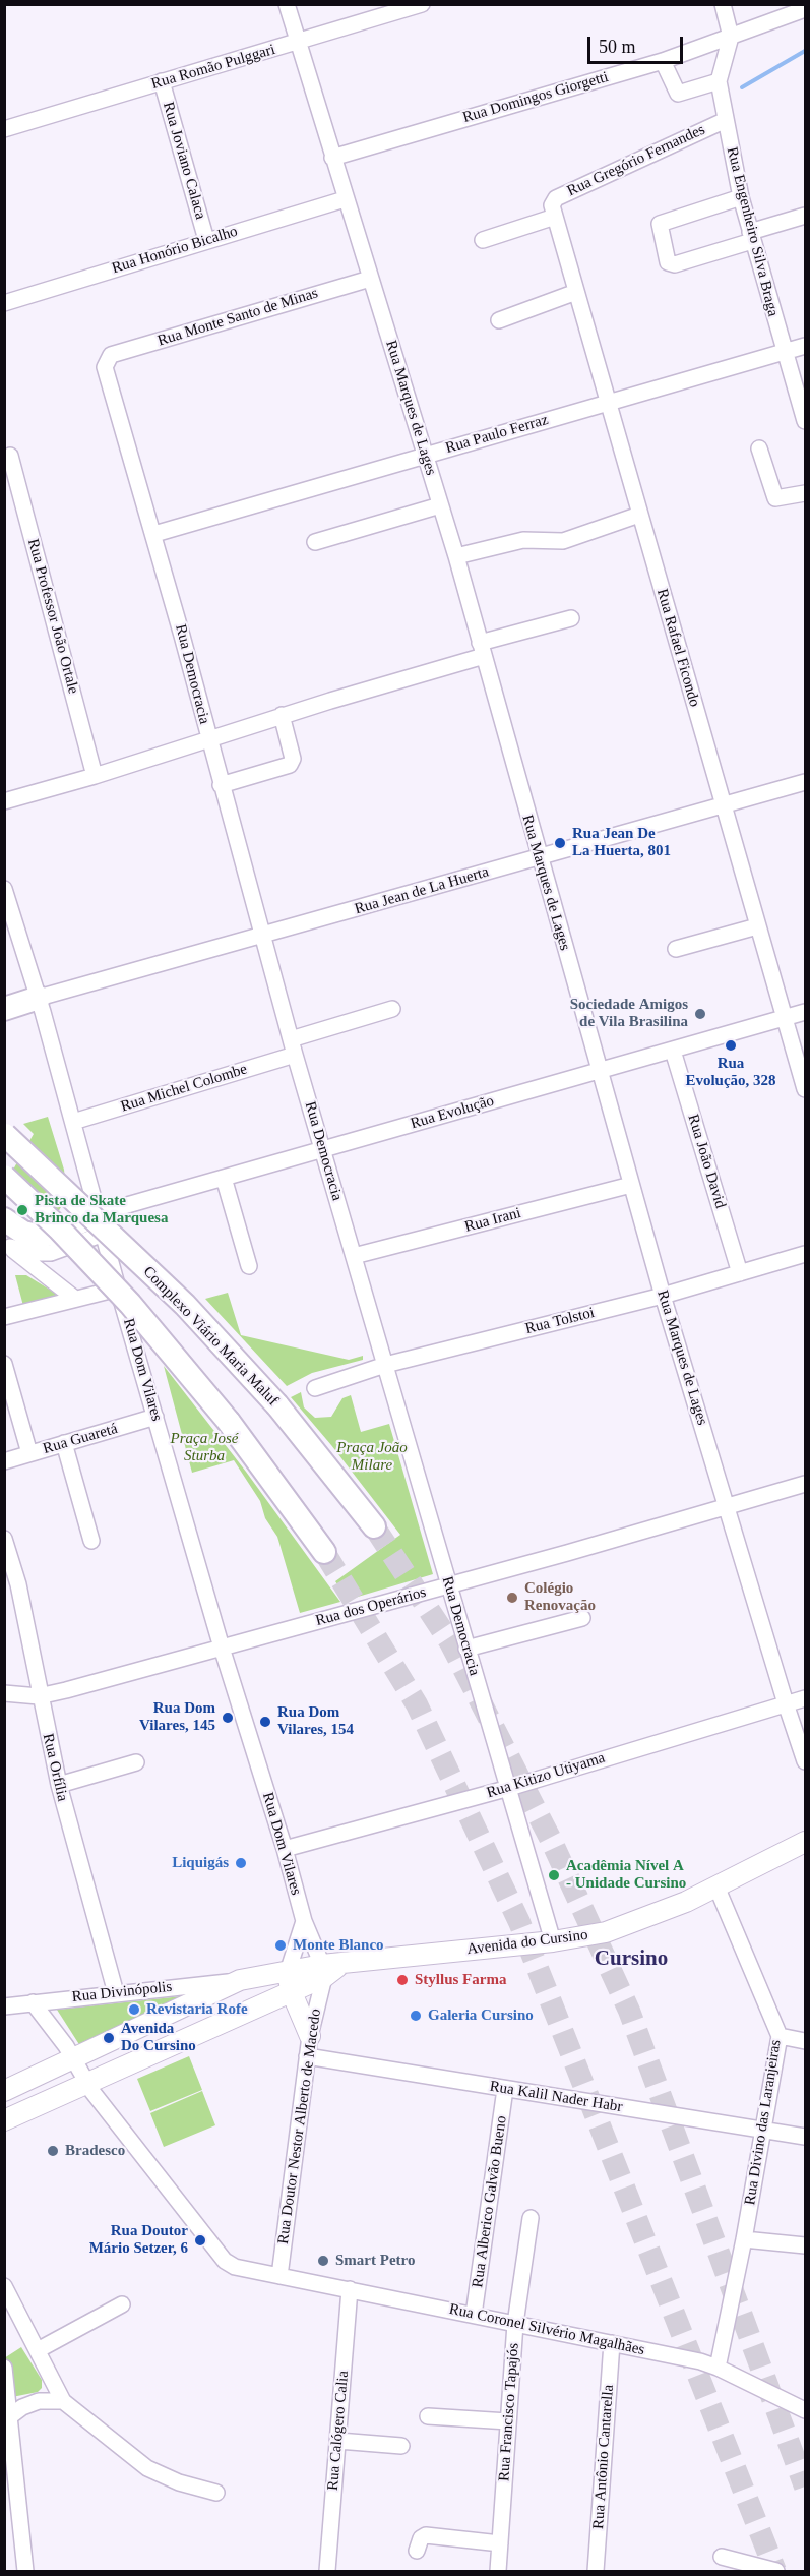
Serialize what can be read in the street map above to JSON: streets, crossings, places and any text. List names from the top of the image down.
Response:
{
  "streets": {
    "highway": ["Complexo Viário Maria Maluf"],
    "main road": ["Avenida do Cursino"],
    "street": [
      "Rua Romão Pulggari",
      "Rua Domingos Giorgetti",
      "Rua Joviano Calaca",
      "Rua Gregório Fernandes",
      "Rua Engenheiro Silva Braga",
      "Rua Honório Bicalho",
      "Rua Monte Santo de Minas",
      "Rua Marques de Lages",
      "Rua Paulo Ferraz",
      "Rua Professor João Ortale",
      "Rua Rafael Ficondo",
      "Rua Democracia",
      "Rua Jean de La Huerta",
      "Rua Michel Colombe",
      "Rua Evolução",
      "Rua João David",
      "Rua Irani",
      "Rua Tolstoi",
      "Rua Dom Vilares",
      "Rua Guaretá",
      "Rua dos Operários",
      "Rua Orfília",
      "Rua Kitizo Utiyama",
      "Rua Divinópolis",
      "Rua Kalil Nader Habr",
      "Rua Divino das Laranjeiras",
      "Rua Doutor Nestor Alberto de Macedo",
      "Rua Alberico Galvão Bueno",
      "Rua Coronel Silvério Magalhães",
      "Rua Francisco Tapajós",
      "Rua Calógero Calia",
      "Rua Antônio Cantarella"
    ]
  },
  "crossings": [
    ["Rua Romão Pulggari", "Rua Joviano Calaca"],
    ["Rua Romão Pulggari", "Rua Marques de Lages"],
    ["Rua Domingos Giorgetti", "Rua Marques de Lages"],
    ["Rua Joviano Calaca", "Rua Honório Bicalho"],
    ["Rua Gregório Fernandes", "Rua Engenheiro Silva Braga"],
    ["Rua Gregório Fernandes", "Rua Rafael Ficondo"],
    ["Rua Engenheiro Silva Braga", "Rua Paulo Ferraz"],
    ["Rua Honório Bicalho", "Rua Marques de Lages"],
    ["Rua Monte Santo de Minas", "Rua Marques de Lages"],
    ["Rua Monte Santo de Minas", "Rua Democracia"],
    ["Rua Marques de Lages", "Rua Paulo Ferraz"],
    ["Rua Marques de Lages", "Rua Jean de La Huerta"],
    ["Rua Marques de Lages", "Rua Evolução"],
    ["Rua Marques de Lages", "Rua Irani"],
    ["Rua Marques de Lages", "Rua Tolstoi"],
    ["Rua Marques de Lages", "Rua dos Operários"],
    ["Rua Marques de Lages", "Rua Kitizo Utiyama"],
    ["Rua Paulo Ferraz", "Rua Rafael Ficondo"],
    ["Rua Paulo Ferraz", "Rua Democracia"],
    ["Rua Rafael Ficondo", "Rua Jean de La Huerta"],
    ["Rua Rafael Ficondo", "Rua Evolução"],
    ["Rua Democracia", "Rua Jean de La Huerta"],
    ["Rua Democracia", "Rua Michel Colombe"],
    ["Rua Democracia", "Rua Evolução"],
    ["Rua Democracia", "Rua Irani"],
    ["Rua Democracia", "Rua Tolstoi"],
    ["Rua Democracia", "Rua dos Operários"],
    ["Rua Democracia", "Rua Kitizo Utiyama"],
    ["Rua Democracia", "Avenida do Cursino"],
    ["Rua Jean de La Huerta", "Rua Dom Vilares"],
    ["Rua Michel Colombe", "Rua Dom Vilares"],
    ["Rua Evolução", "Rua João David"],
    ["Rua Evolução", "Rua Dom Vilares"],
    ["Rua João David", "Rua Tolstoi"],
    ["Rua Dom Vilares", "Rua Guaretá"],
    ["Rua Dom Vilares", "Rua dos Operários"],
    ["Rua Dom Vilares", "Rua Kitizo Utiyama"],
    ["Rua Dom Vilares", "Avenida do Cursino"],
    ["Rua Dom Vilares", "Rua Doutor Nestor Alberto de Macedo"],
    ["Rua dos Operários", "Rua Orfília"],
    ["Rua Orfília", "Rua Divinópolis"],
    ["Avenida do Cursino", "Rua Divinópolis"],
    ["Avenida do Cursino", "Rua Divino das Laranjeiras"],
    ["Avenida do Cursino", "Rua Doutor Nestor Alberto de Macedo"],
    ["Avenida do Cursino", "Rua Coronel Silvério Magalhães"],
    ["Rua Divinópolis", "Rua Coronel Silvério Magalhães"],
    ["Rua Kalil Nader Habr", "Rua Divino das Laranjeiras"],
    ["Rua Kalil Nader Habr", "Rua Doutor Nestor Alberto de Macedo"],
    ["Rua Kalil Nader Habr", "Rua Alberico Galvão Bueno"],
    ["Rua Divino das Laranjeiras", "Rua Coronel Silvério Magalhães"],
    ["Rua Doutor Nestor Alberto de Macedo", "Rua Coronel Silvério Magalhães"],
    ["Rua Alberico Galvão Bueno", "Rua Coronel Silvério Magalhães"],
    ["Rua Coronel Silvério Magalhães", "Rua Francisco Tapajós"],
    ["Rua Coronel Silvério Magalhães", "Rua Calógero Calia"],
    ["Rua Coronel Silvério Magalhães", "Rua Antônio Cantarella"]
  ],
  "districts": ["Cursino"],
  "parks": ["Praça José Sturba", "Praça João Milare"],
  "places": [
    "Rua Jean De La Huerta, 801",
    "Sociedade Amigos de Vila Brasilina",
    "Rua Evolução, 328",
    "Pista de Skate Brinco da Marquesa",
    "Colégio Renovação",
    "Rua Dom Vilares, 145",
    "Rua Dom Vilares, 154",
    "Liquigás",
    "Acadêmia Nível A - Unidade Cursino",
    "Monte Blanco",
    "Styllus Farma",
    "Revistaria Rofe",
    "Galeria Cursino",
    "Avenida Do Cursino",
    "Bradesco",
    "Rua Doutor Mário Setzer, 6",
    "Smart Petro"
  ],
  "scale_bar": "50 m"
}
